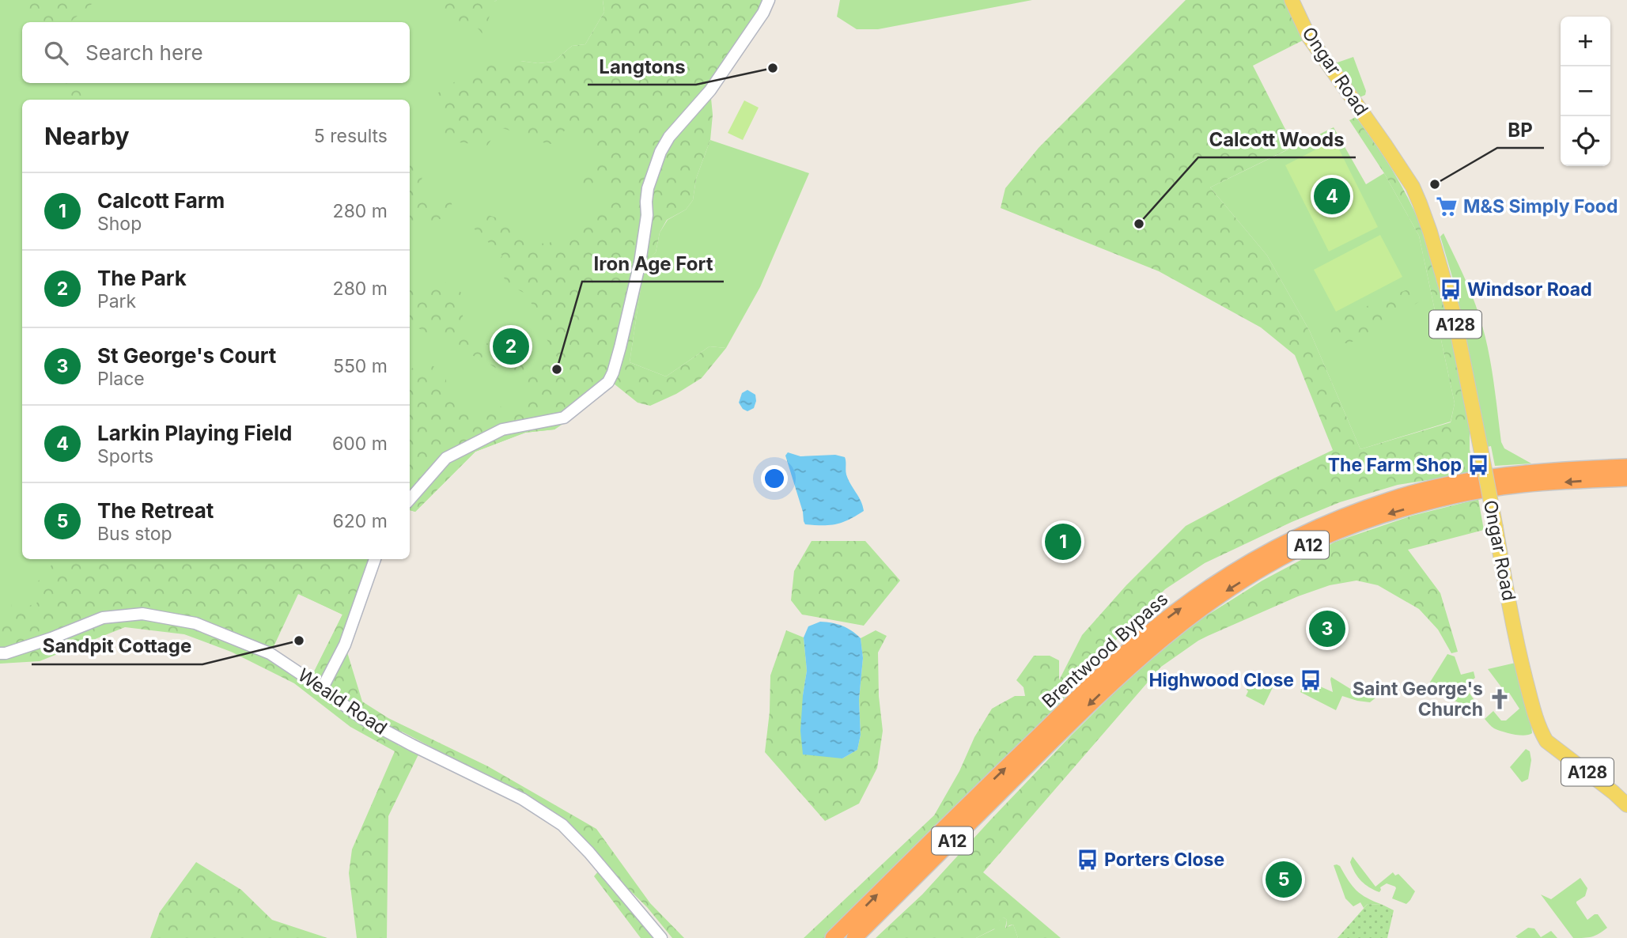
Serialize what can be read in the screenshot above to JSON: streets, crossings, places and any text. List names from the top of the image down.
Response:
{
  "streets": {
    "highway": ["A12", "Brentwood Bypass"],
    "main road": ["Ongar Road", "A128"],
    "street": ["Weald Road"]
  },
  "places": {
    "other": [
      "Langtons",
      "BP",
      "Calcott Woods",
      "Iron Age Fort",
      "Sandpit Cottage"
    ],
    "supermarket": ["M&S Simply Food"],
    "bus stop": [
      "Windsor Road",
      "The Farm Shop",
      "Highwood Close",
      "Porters Close"
    ],
    "church": ["Saint George's Church"]
  },
  "page": {
    "map_buttons": ["+", "−"],
    "search": "Search here",
    "heading": ["Nearby", "5 results"],
    "list": [
      {
        "mark": "1",
        "name": "Calcott Farm",
        "note": "Shop",
        "value": "280 m"
      },
      {
        "mark": "2",
        "name": "The Park",
        "note": "Park",
        "value": "280 m"
      },
      {
        "mark": "3",
        "name": "St George's Court",
        "note": "Place",
        "value": "550 m"
      },
      {
        "mark": "4",
        "name": "Larkin Playing Field",
        "note": "Sports",
        "value": "600 m"
      },
      {
        "mark": "5",
        "name": "The Retreat",
        "note": "Bus stop",
        "value": "620 m"
      }
    ],
    "pins": [
      "4",
      "2",
      "1",
      "3",
      "5"
    ]
  }
}
